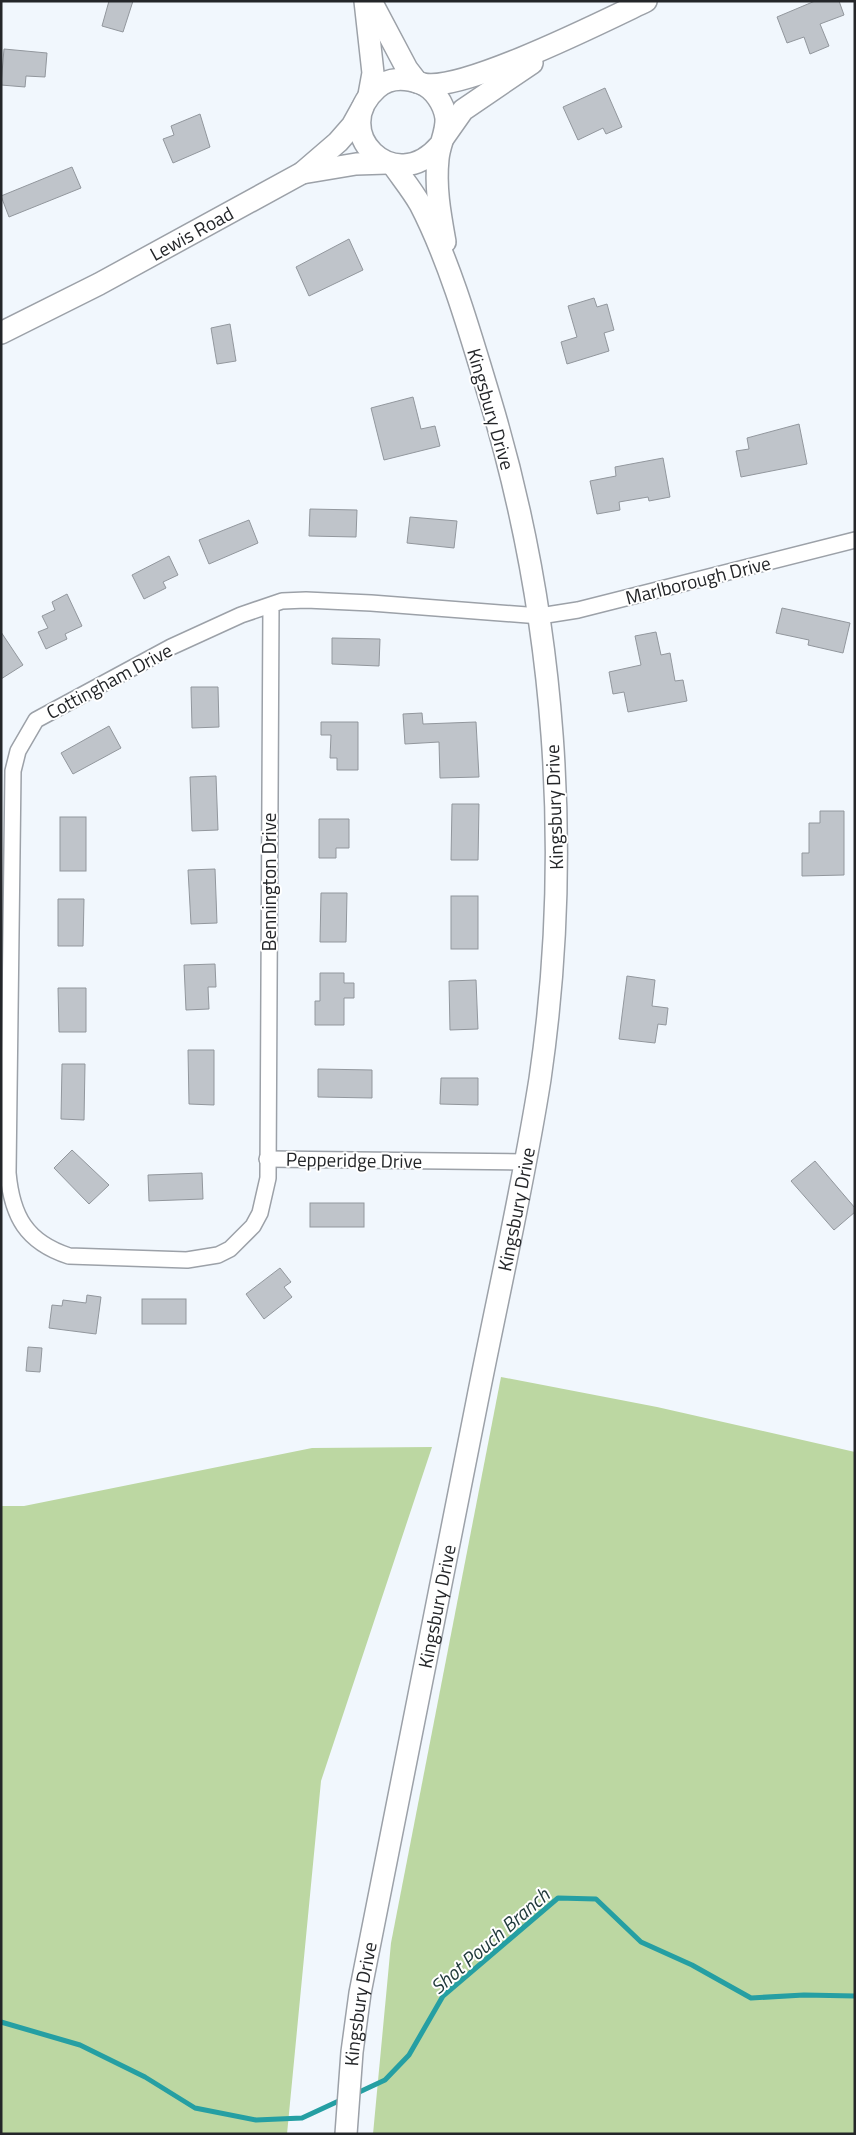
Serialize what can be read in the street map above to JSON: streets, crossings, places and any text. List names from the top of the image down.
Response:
{
  "streets": {
    "street": [
      "Lewis Road",
      "Kingsbury Drive",
      "Marlborough Drive",
      "Cottingham Drive",
      "Bennington Drive",
      "Pepperidge Drive"
    ]
  },
  "crossings": [
    ["Lewis Road", "Kingsbury Drive"],
    ["Kingsbury Drive", "Marlborough Drive"],
    ["Kingsbury Drive", "Cottingham Drive"],
    ["Kingsbury Drive", "Pepperidge Drive"],
    ["Marlborough Drive", "Cottingham Drive"],
    ["Cottingham Drive", "Bennington Drive"],
    ["Cottingham Drive", "Pepperidge Drive"],
    ["Bennington Drive", "Pepperidge Drive"]
  ],
  "water": ["Shot Pouch Branch"]
}
